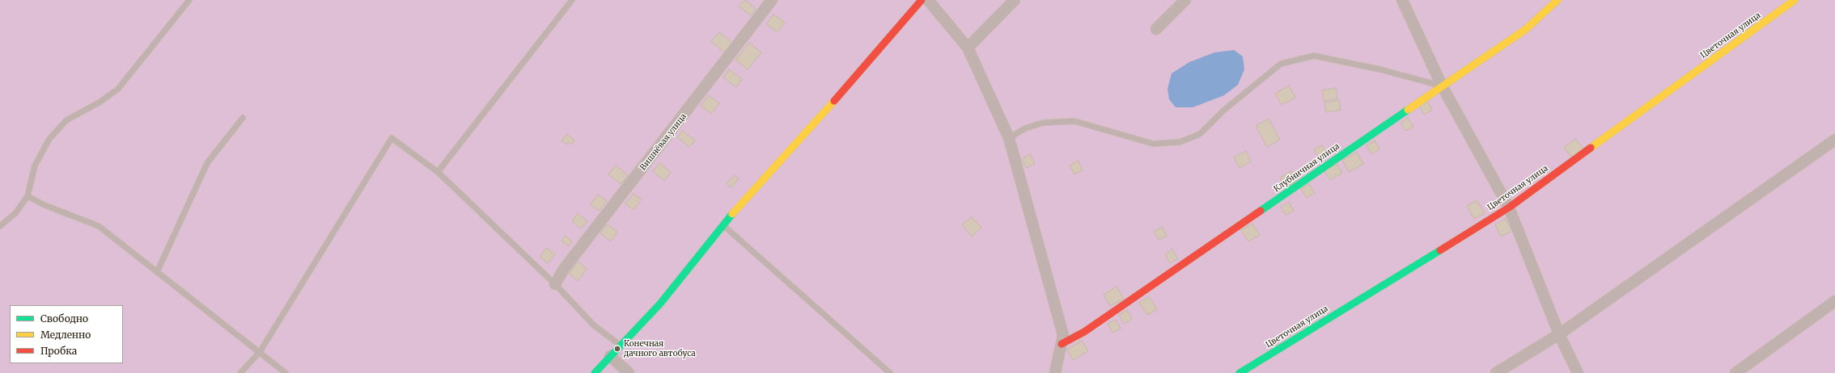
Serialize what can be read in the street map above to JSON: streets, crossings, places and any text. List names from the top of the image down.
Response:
{
  "streets": {
    "street": ["Цветочная улица", "Вишнёвая улица", "Клубничная улица"]
  },
  "places": ["Конечная дачного автобуса"],
  "legend": ["Свободно", "Медленно", "Пробка"]
}
